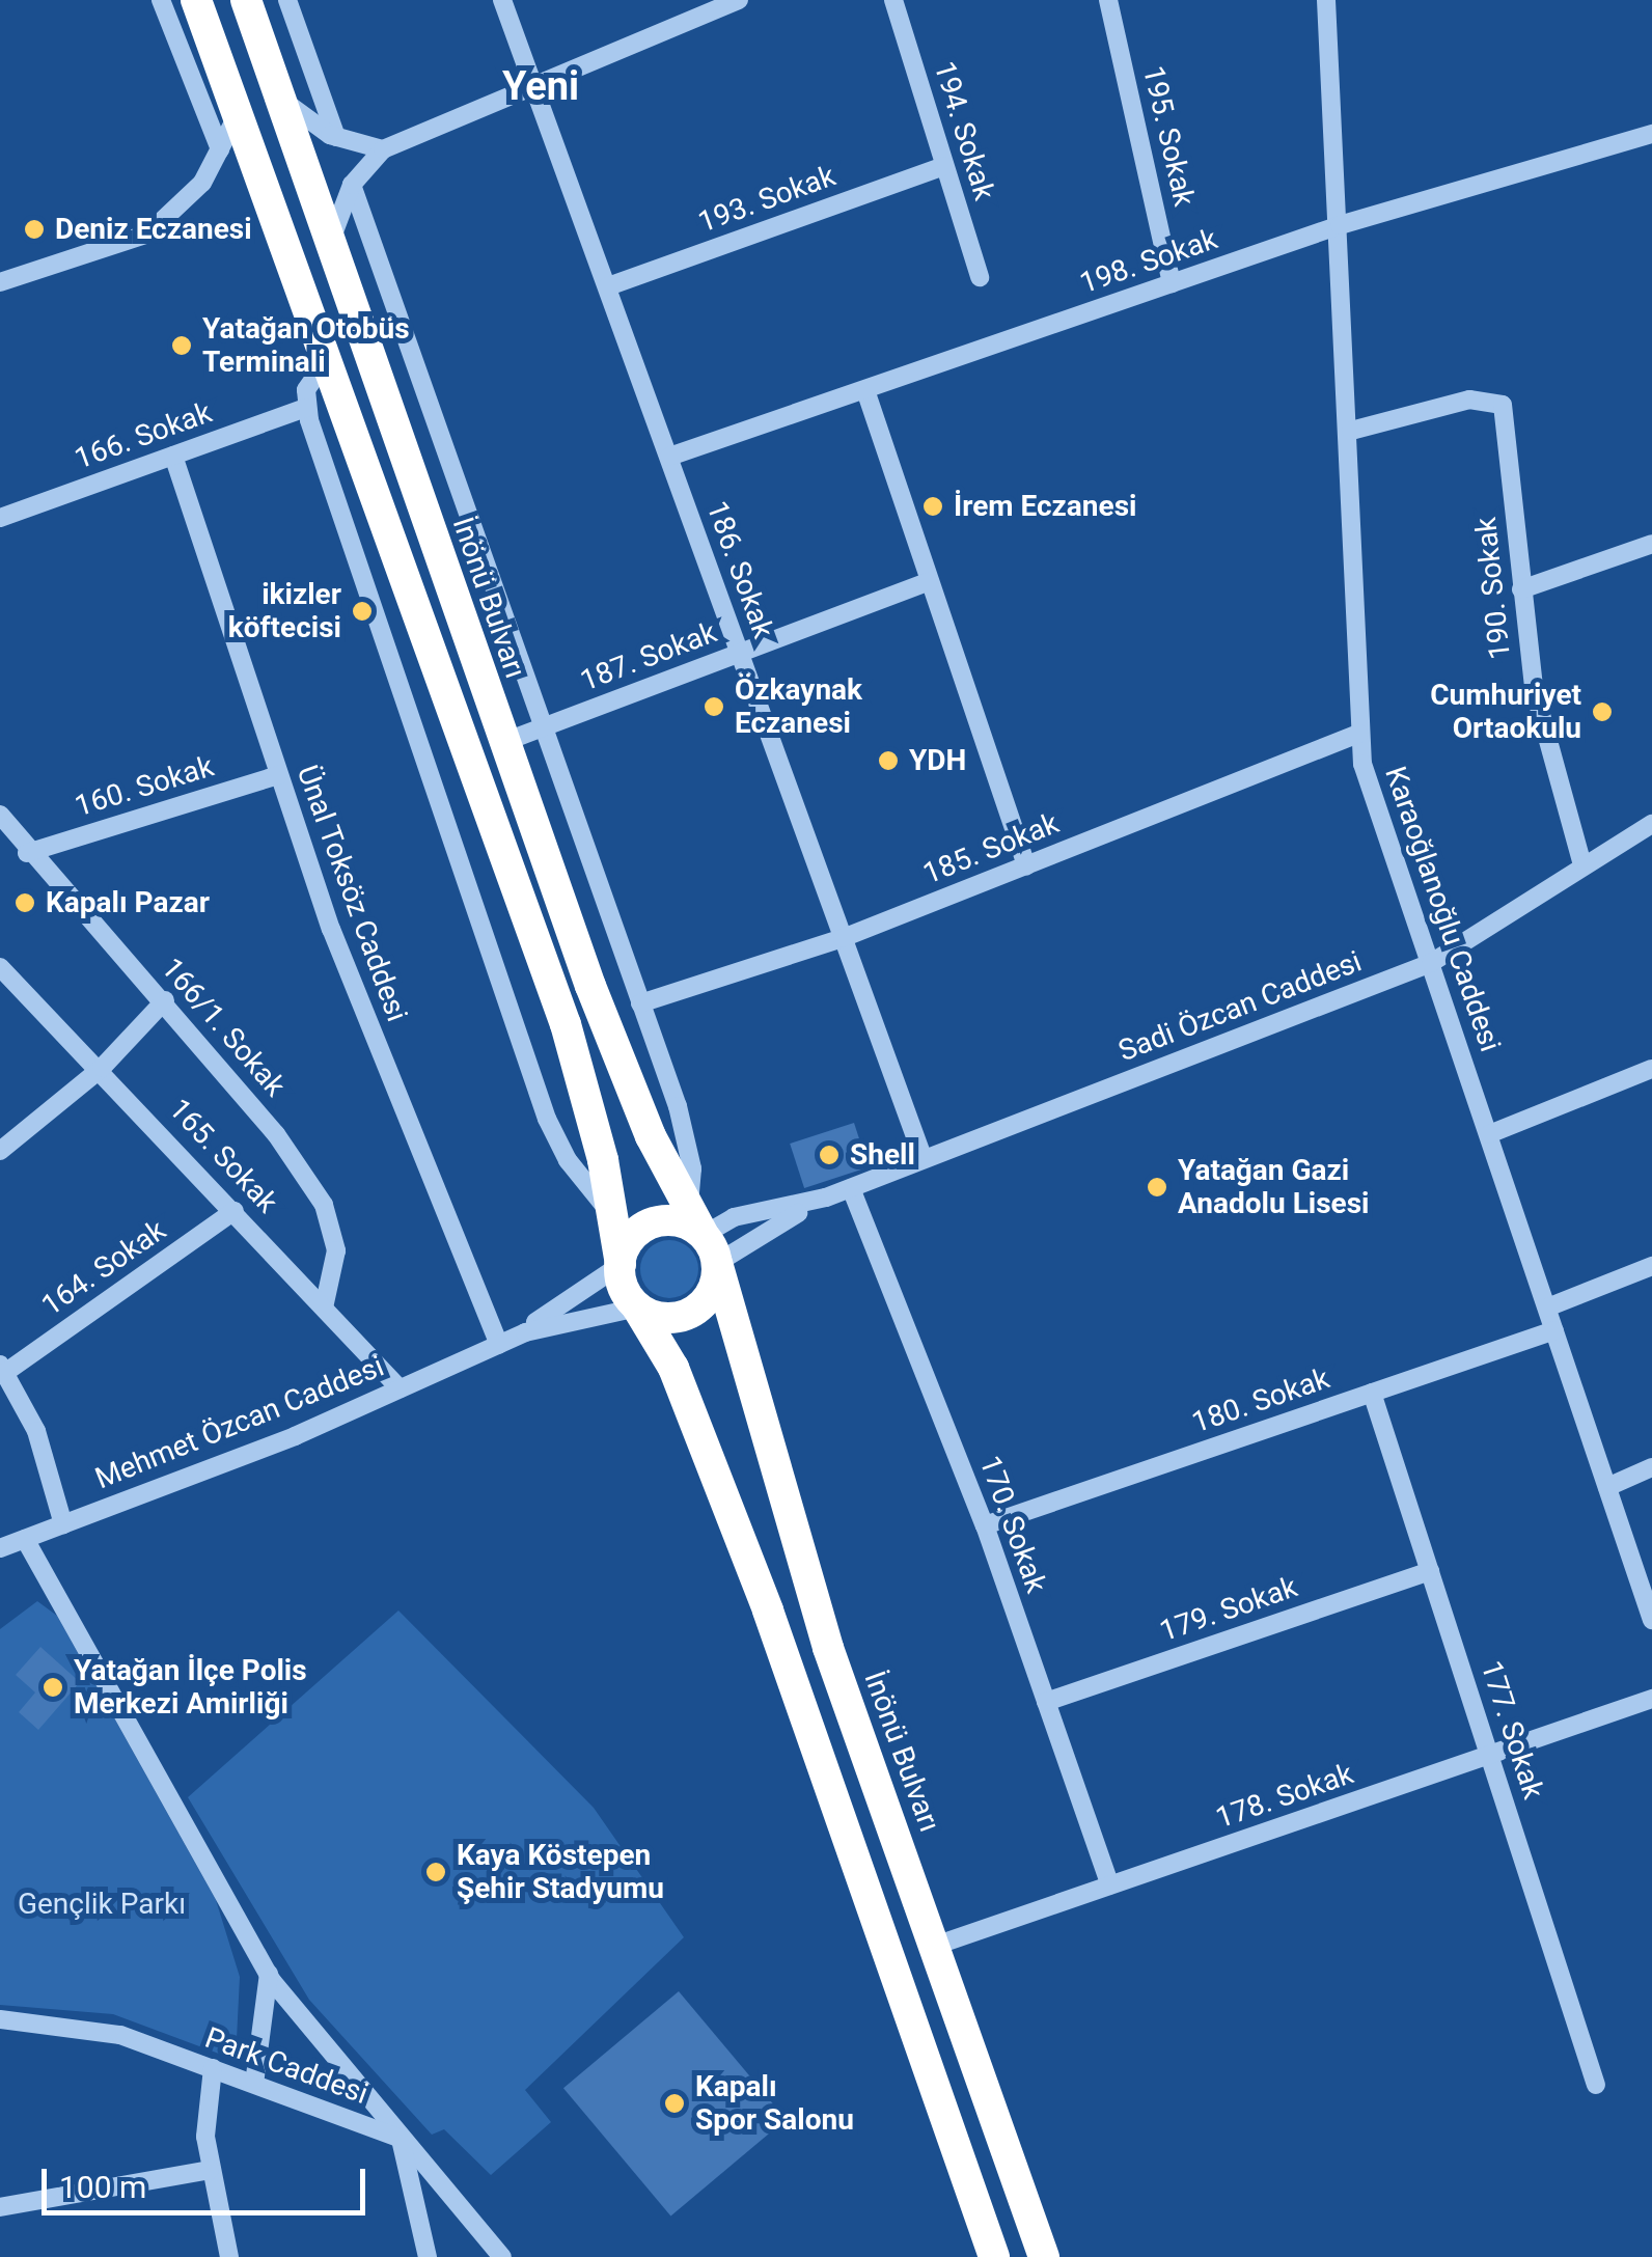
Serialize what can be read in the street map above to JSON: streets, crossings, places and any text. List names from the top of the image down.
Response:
{
  "streets": {
    "highway": ["İnönü Bulvarı"],
    "street": [
      "194. Sokak",
      "195. Sokak",
      "193. Sokak",
      "198. Sokak",
      "166. Sokak",
      "186. Sokak",
      "190. Sokak",
      "187. Sokak",
      "160. Sokak",
      "185. Sokak",
      "Ünal Toksöz Caddesi",
      "Karaoğlanoğlu Caddesi",
      "Sadi Özcan Caddesi",
      "166/1. Sokak",
      "165. Sokak",
      "164. Sokak",
      "180. Sokak",
      "Mehmet Özcan Caddesi",
      "170. Sokak",
      "179. Sokak",
      "177. Sokak",
      "178. Sokak",
      "Park Caddesi"
    ]
  },
  "crossings": [
    ["194. Sokak", "193. Sokak"],
    ["195. Sokak", "198. Sokak"],
    ["193. Sokak", "186. Sokak"],
    ["198. Sokak", "186. Sokak"],
    ["198. Sokak", "Karaoğlanoğlu Caddesi"],
    ["166. Sokak", "Ünal Toksöz Caddesi"],
    ["186. Sokak", "187. Sokak"],
    ["186. Sokak", "185. Sokak"],
    ["186. Sokak", "Sadi Özcan Caddesi"],
    ["190. Sokak", "Karaoğlanoğlu Caddesi"],
    ["190. Sokak", "Sadi Özcan Caddesi"],
    ["İnönü Bulvarı", "187. Sokak"],
    ["İnönü Bulvarı", "185. Sokak"],
    ["İnönü Bulvarı", "Sadi Özcan Caddesi"],
    ["İnönü Bulvarı", "Mehmet Özcan Caddesi"],
    ["İnönü Bulvarı", "178. Sokak"],
    ["160. Sokak", "Ünal Toksöz Caddesi"],
    ["160. Sokak", "166/1. Sokak"],
    ["185. Sokak", "Karaoğlanoğlu Caddesi"],
    ["Ünal Toksöz Caddesi", "Mehmet Özcan Caddesi"],
    ["Karaoğlanoğlu Caddesi", "Sadi Özcan Caddesi"],
    ["Karaoğlanoğlu Caddesi", "180. Sokak"],
    ["Sadi Özcan Caddesi", "Mehmet Özcan Caddesi"],
    ["Sadi Özcan Caddesi", "170. Sokak"],
    ["166/1. Sokak", "165. Sokak"],
    ["165. Sokak", "164. Sokak"],
    ["165. Sokak", "Mehmet Özcan Caddesi"],
    ["180. Sokak", "170. Sokak"],
    ["180. Sokak", "177. Sokak"],
    ["170. Sokak", "179. Sokak"],
    ["170. Sokak", "178. Sokak"],
    ["179. Sokak", "177. Sokak"],
    ["177. Sokak", "178. Sokak"]
  ],
  "districts": ["Yeni"],
  "parks": ["Gençlik Parkı"],
  "places": [
    "Deniz Eczanesi",
    "Yatağan Otobüs Terminali",
    "İrem Eczanesi",
    "ikizler köftecisi",
    "Özkaynak Eczanesi",
    "Cumhuriyet Ortaokulu",
    "YDH",
    "Kapalı Pazar",
    "Shell",
    "Yatağan Gazi Anadolu Lisesi",
    "Yatağan İlçe Polis Merkezi Amirliği",
    "Kaya Köstepen Şehir Stadyumu",
    "Kapalı Spor Salonu"
  ],
  "scale_bar": "100 m"
}
